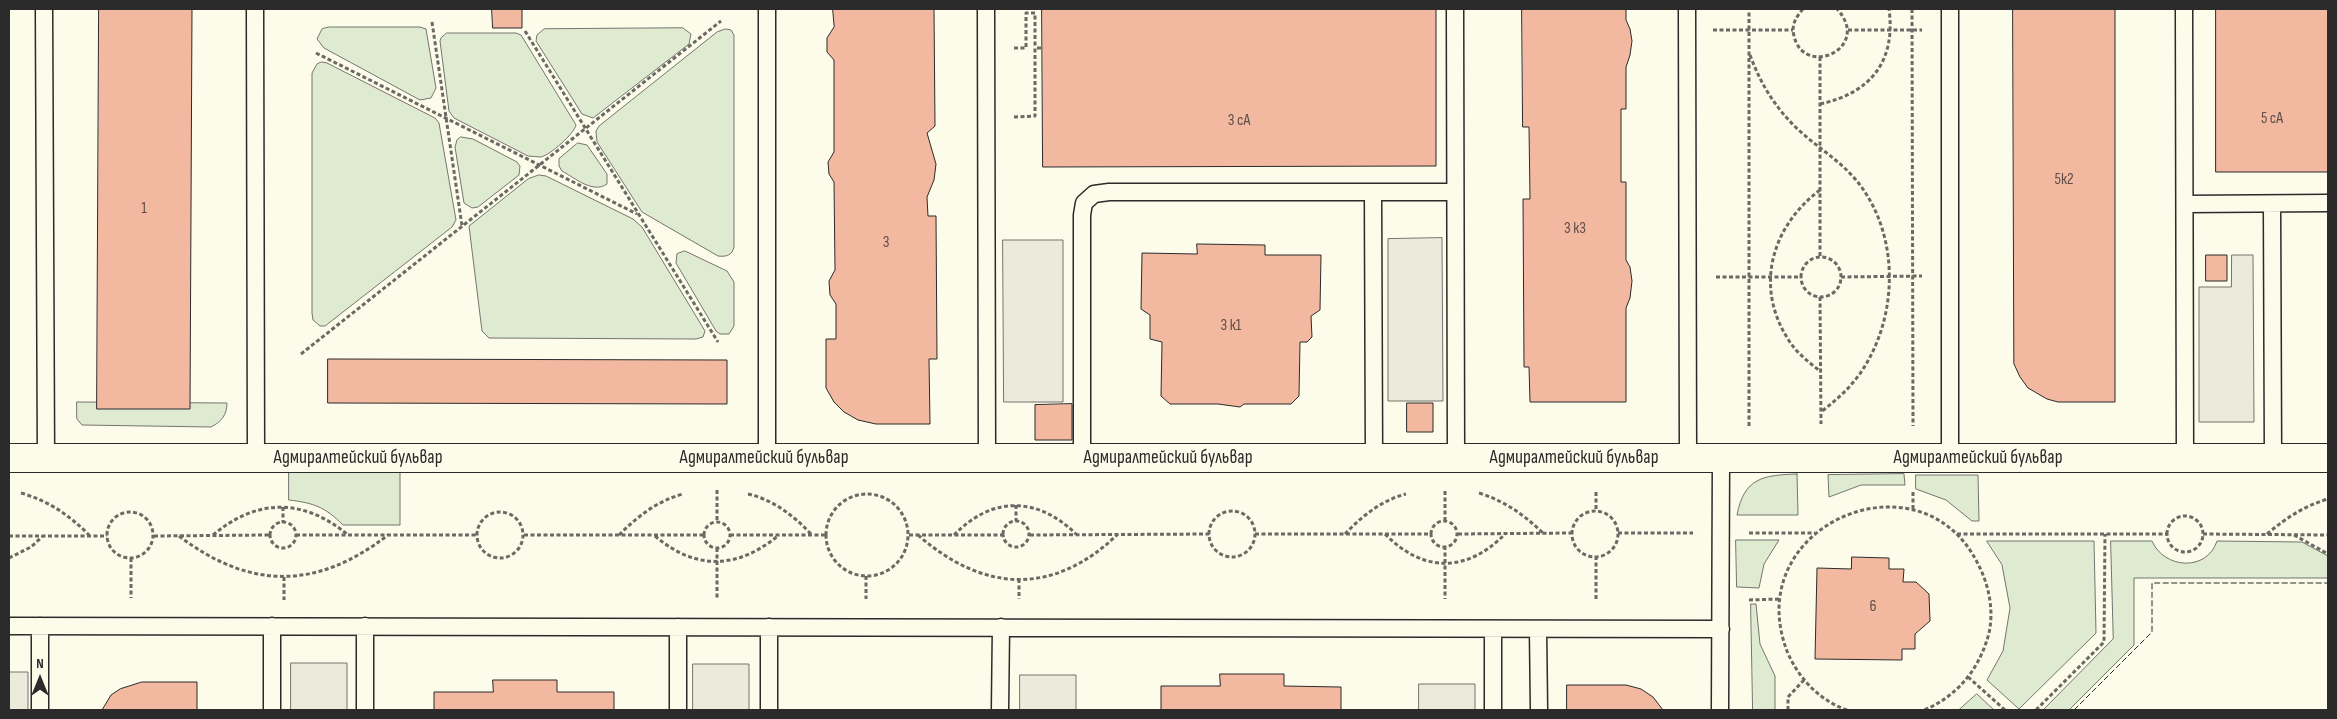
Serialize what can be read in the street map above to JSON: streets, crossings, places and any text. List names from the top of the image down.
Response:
{
  "streets": {
    "street": ["Адмиралтейский бульвар"]
  },
  "house_numbers": [
    "5 сА",
    "3 сА",
    "5к2",
    "1",
    "3 к3",
    "3",
    "3 к1",
    "6"
  ],
  "north": "top"
}
